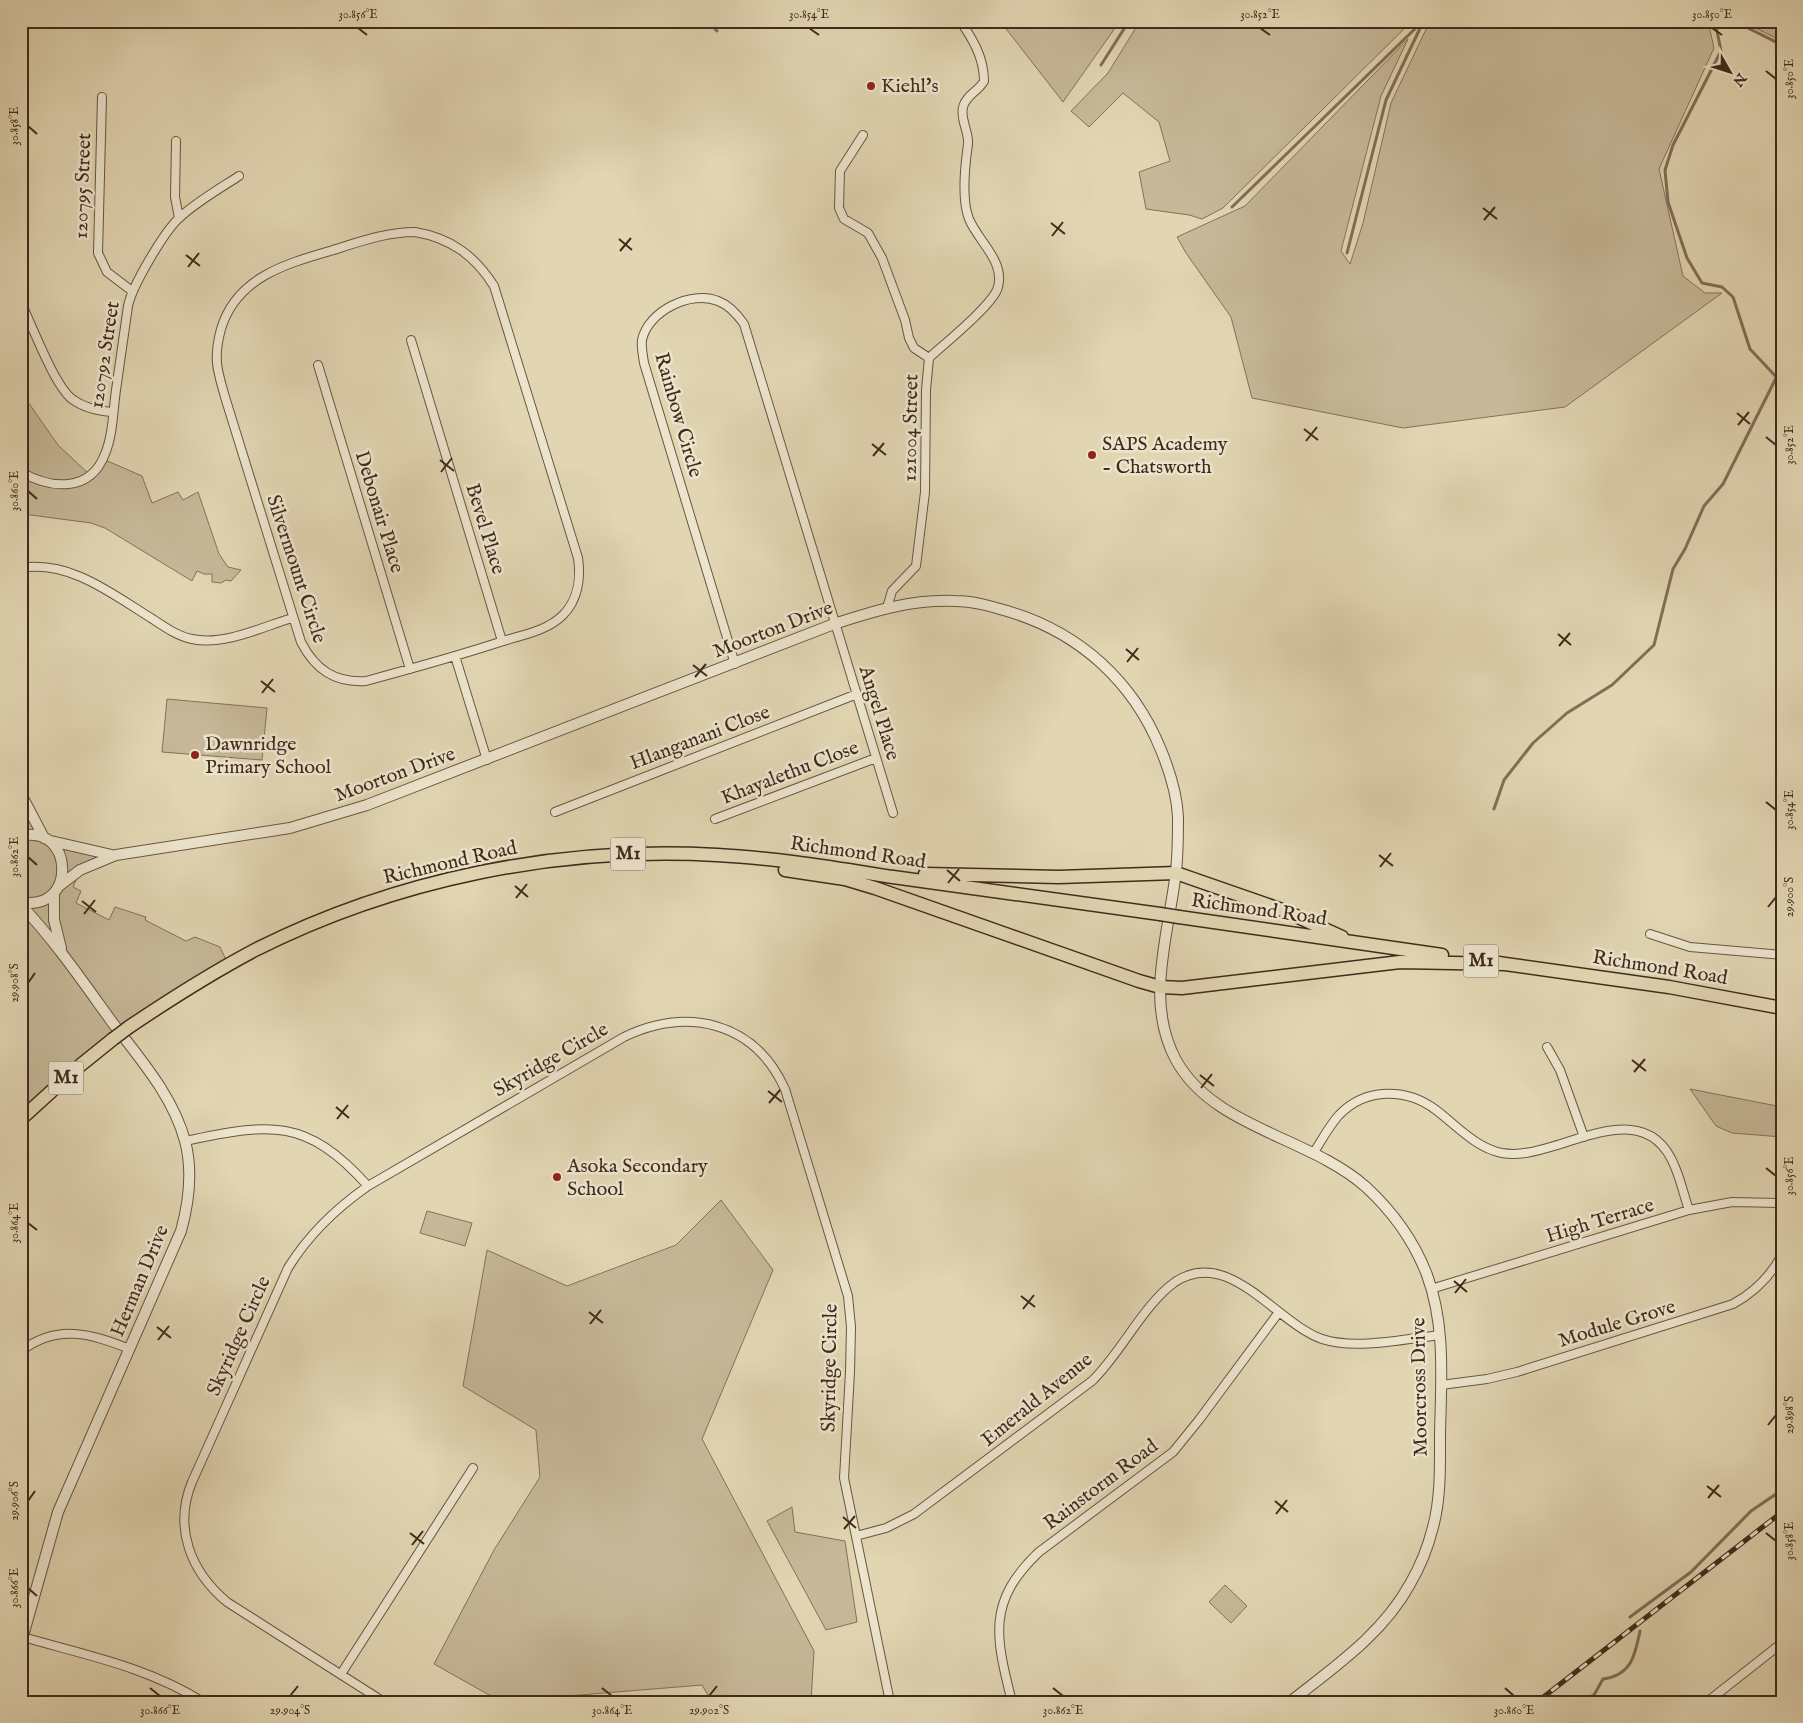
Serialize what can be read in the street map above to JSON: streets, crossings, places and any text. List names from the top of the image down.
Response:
{
  "streets": {
    "highway": ["Richmond Road", "M1"],
    "street": [
      "120795 Street",
      "120792 Street",
      "Rainbow Circle",
      "121004 Street",
      "Debonair Place",
      "Bevel Place",
      "Silvermount Circle",
      "Moorton Drive",
      "Angel Place",
      "Hlanganani Close",
      "Khayalethu Close",
      "Skyridge Circle",
      "High Terrace",
      "Herman Drive",
      "Module Grove",
      "Moorcross Drive",
      "Emerald Avenue",
      "Rainstorm Road"
    ]
  },
  "crossings": [
    ["120795 Street", "120792 Street"],
    ["Rainbow Circle", "Moorton Drive"],
    ["Rainbow Circle", "Angel Place"],
    ["121004 Street", "Moorton Drive"],
    ["Debonair Place", "Silvermount Circle"],
    ["Bevel Place", "Silvermount Circle"],
    ["Moorton Drive", "Angel Place"],
    ["Moorton Drive", "Herman Drive"],
    ["Moorton Drive", "Moorcross Drive"],
    ["Angel Place", "Hlanganani Close"],
    ["Angel Place", "Khayalethu Close"],
    ["Skyridge Circle", "Emerald Avenue"],
    ["High Terrace", "Moorcross Drive"],
    ["Module Grove", "Moorcross Drive"],
    ["Moorcross Drive", "Emerald Avenue"],
    ["Emerald Avenue", "Rainstorm Road"]
  ],
  "places": [
    "Kiehl's",
    "SAPS Academy - Chatsworth",
    "Dawnridge Primary School",
    "Asoka Secondary School"
  ],
  "north": "bottom right",
  "coordinates": [
    "30.856°E",
    "30.854°E",
    "30.852°E",
    "30.850°E",
    "30.858°E",
    "30.860°E",
    "30.862°E",
    "29.900°S",
    "29.908°S",
    "30.864°E",
    "29.898°S",
    "29.906°S",
    "30.866°E",
    "29.904°S",
    "29.902°S"
  ]
}
